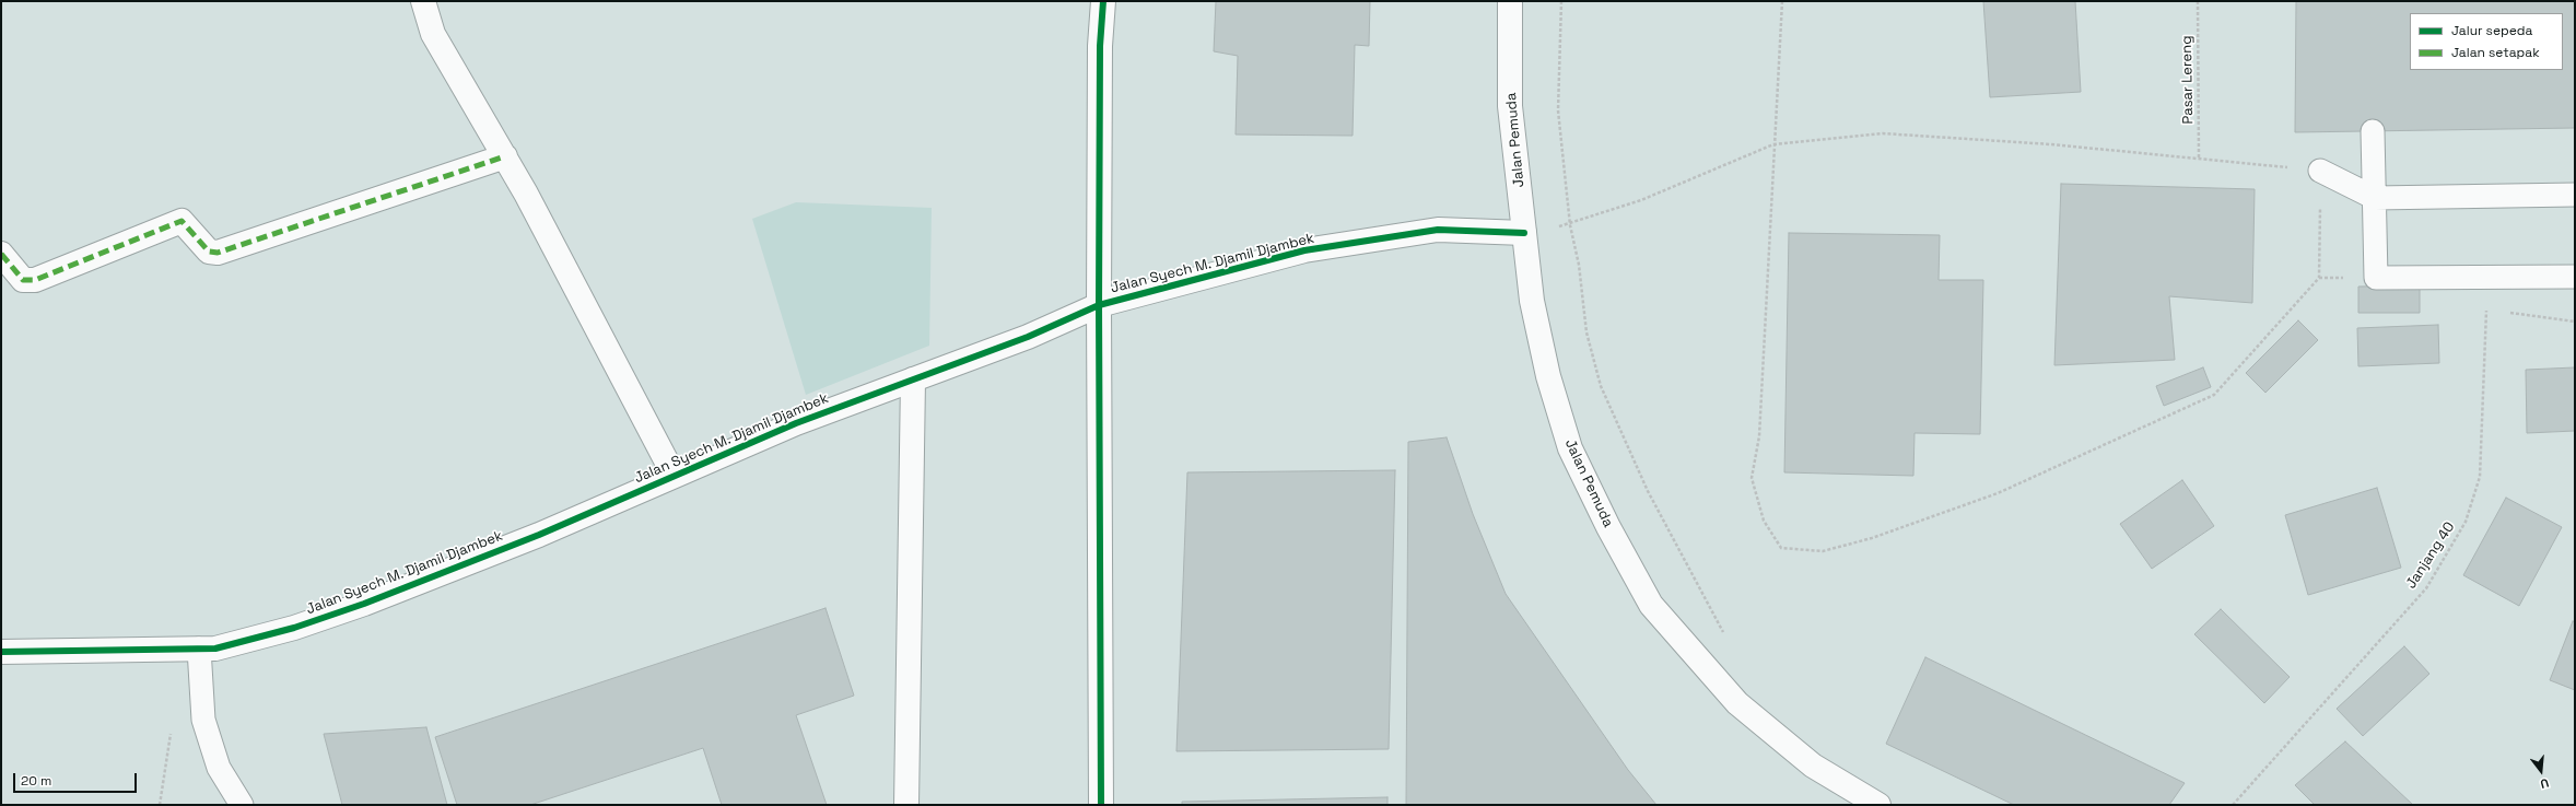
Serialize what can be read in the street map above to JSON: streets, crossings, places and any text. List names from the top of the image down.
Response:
{
  "streets": {
    "street": ["Jalan Pemuda", "Jalan Syech M. Djamil Djambek"],
    "path": ["Pasar Lereng", "Janjang 40"]
  },
  "crossings": [
    ["Jalan Pemuda", "Jalan Syech M. Djamil Djambek"]
  ],
  "legend": ["Jalur sepeda", "Jalan setapak"],
  "scale_bar": "20 m",
  "north": "bottom"
}
